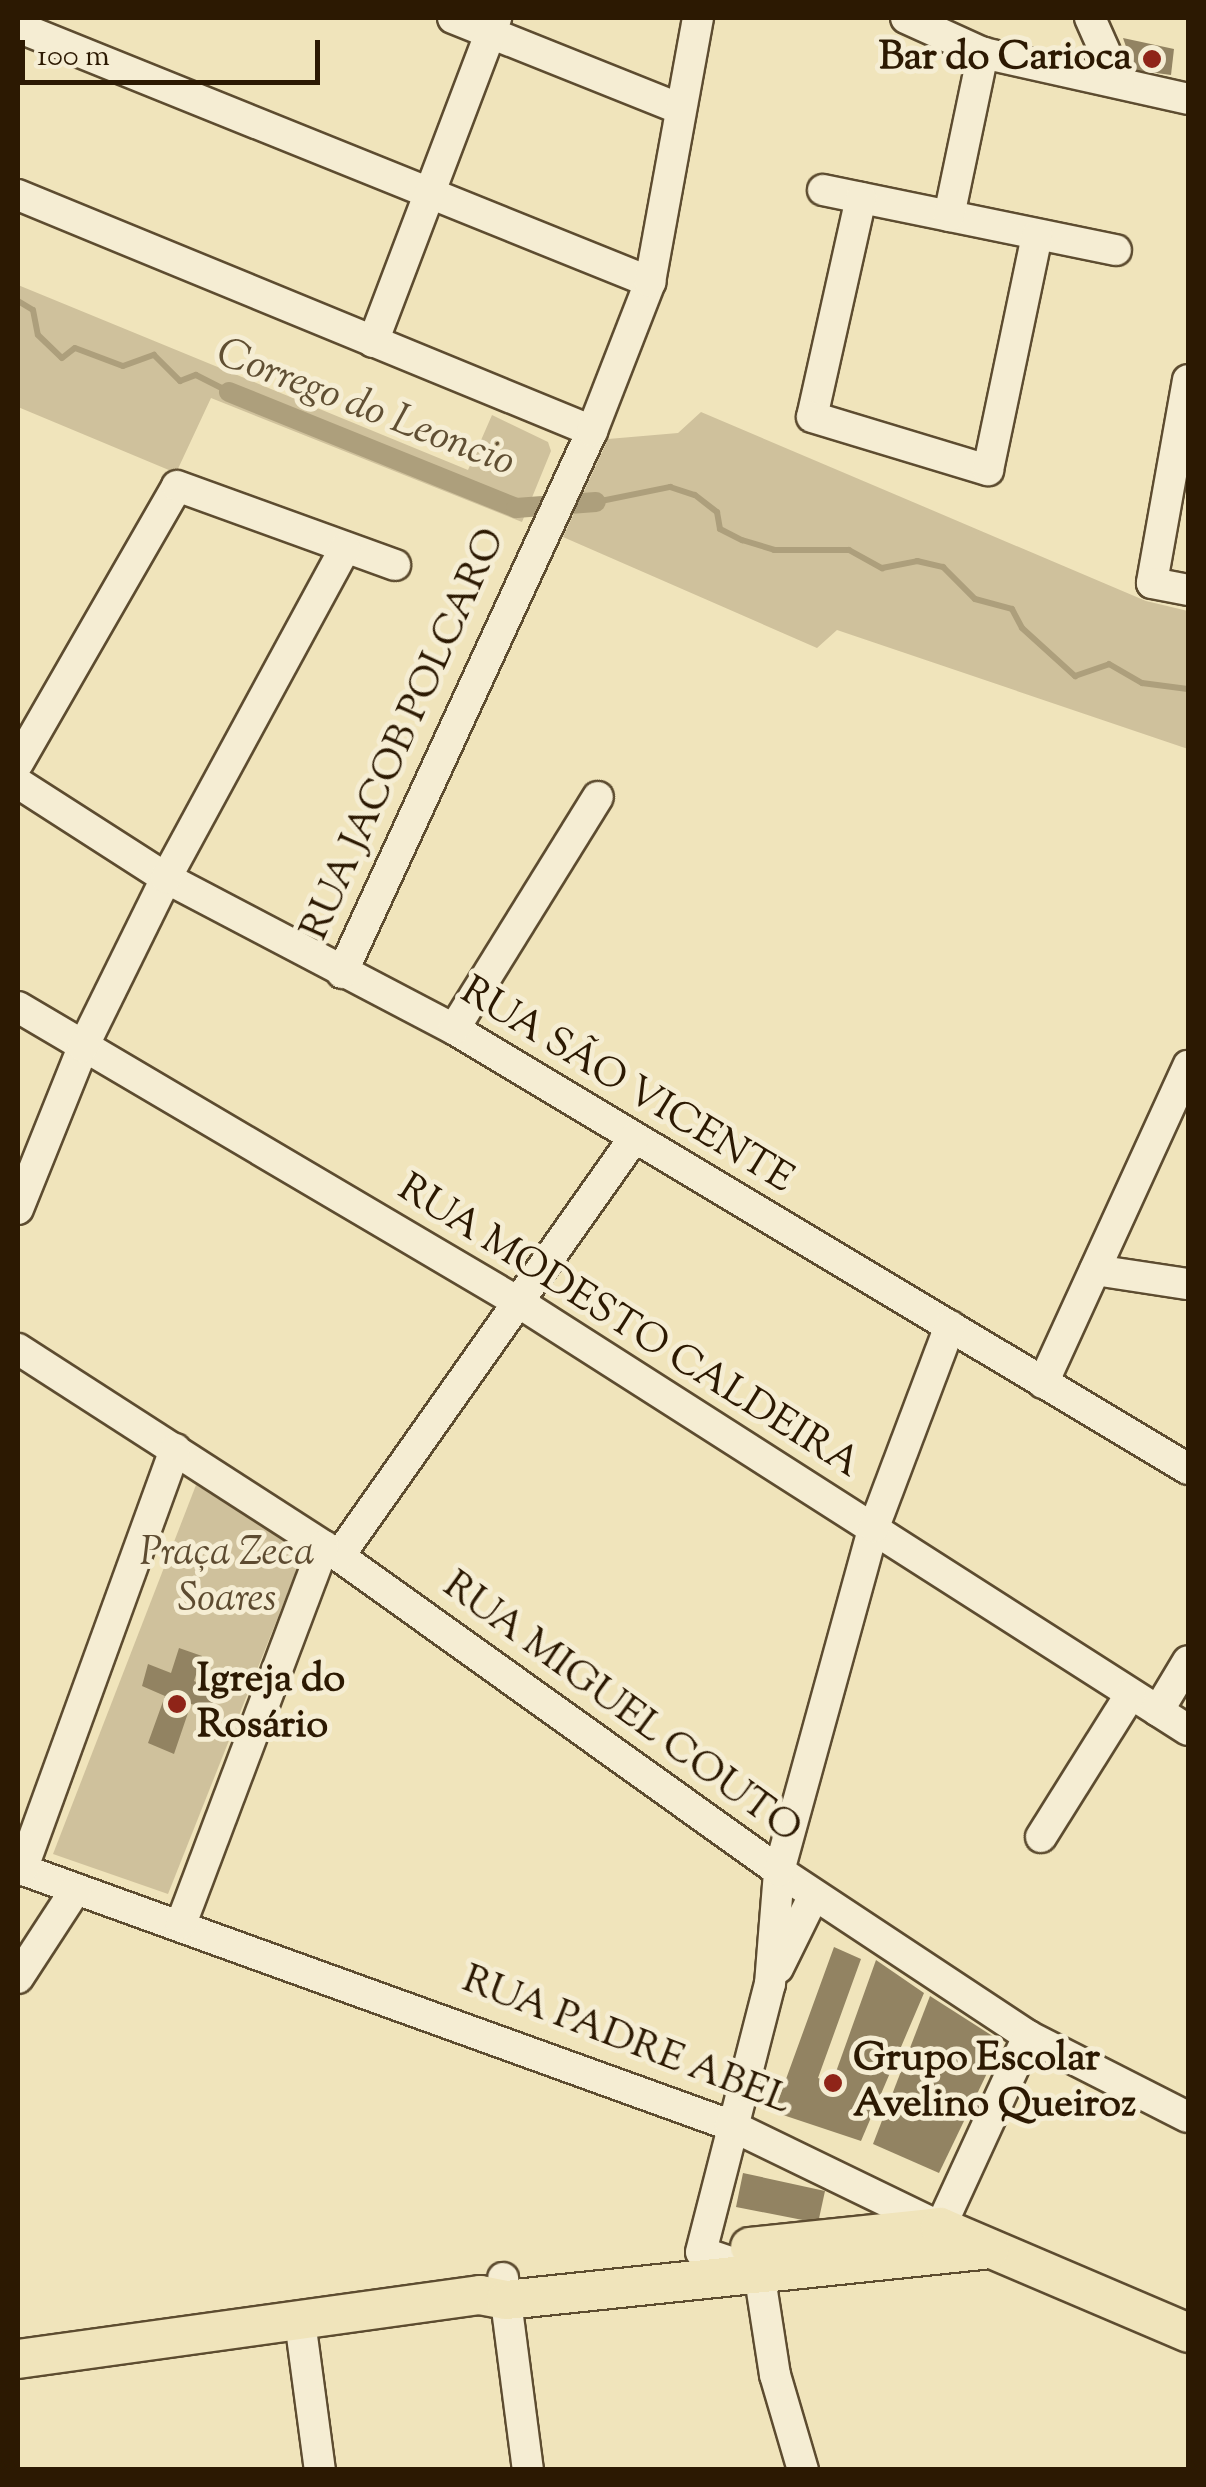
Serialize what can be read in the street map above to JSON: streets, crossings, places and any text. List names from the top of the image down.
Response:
{
  "streets": {
    "street": [
      "RUA JACOB POLCARO",
      "RUA SÃO VICENTE",
      "RUA MODESTO CALDEIRA",
      "RUA MIGUEL COUTO",
      "RUA PADRE ABEL"
    ]
  },
  "crossings": [
    ["RUA JACOB POLCARO", "RUA SÃO VICENTE"]
  ],
  "water": ["Corrego do Leoncio"],
  "parks": ["Praça Zeca Soares"],
  "places": ["Bar do Carioca", "Igreja do Rosário", "Grupo Escolar Avelino Queiroz"],
  "scale_bar": "100 m"
}
